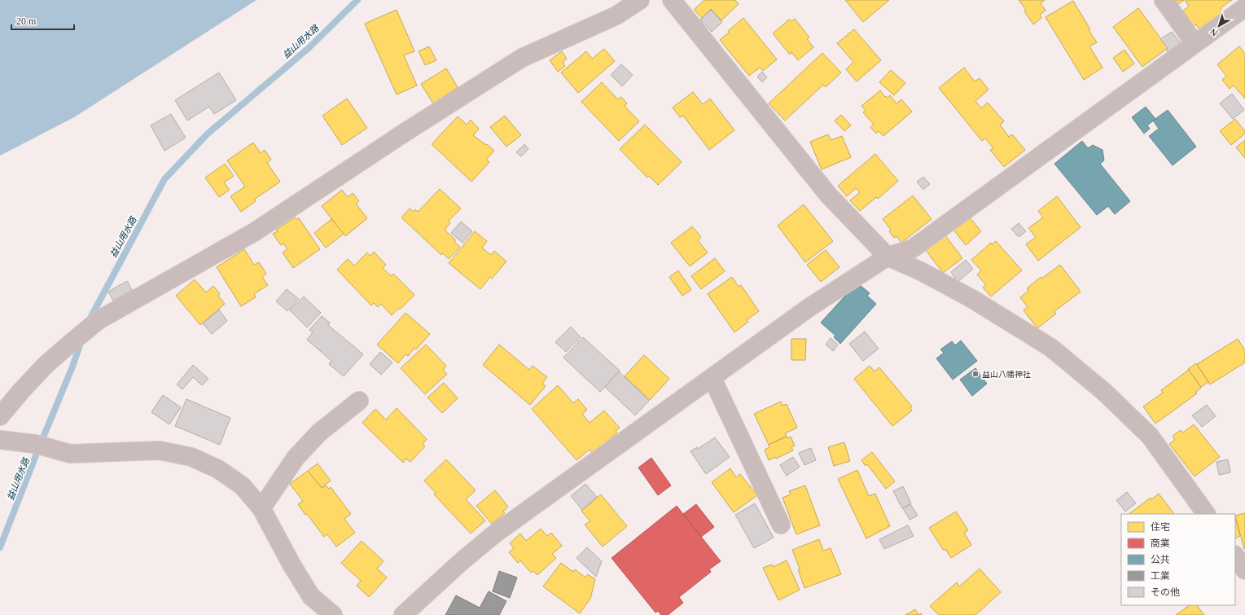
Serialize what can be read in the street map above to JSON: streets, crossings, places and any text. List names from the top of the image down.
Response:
{
  "water": ["益山用水路"],
  "places": ["益山八幡神社"],
  "legend": [
    "住宅",
    "商業",
    "公共",
    "工業",
    "その他"
  ],
  "scale_bar": "20 m",
  "north": "bottom left"
}
